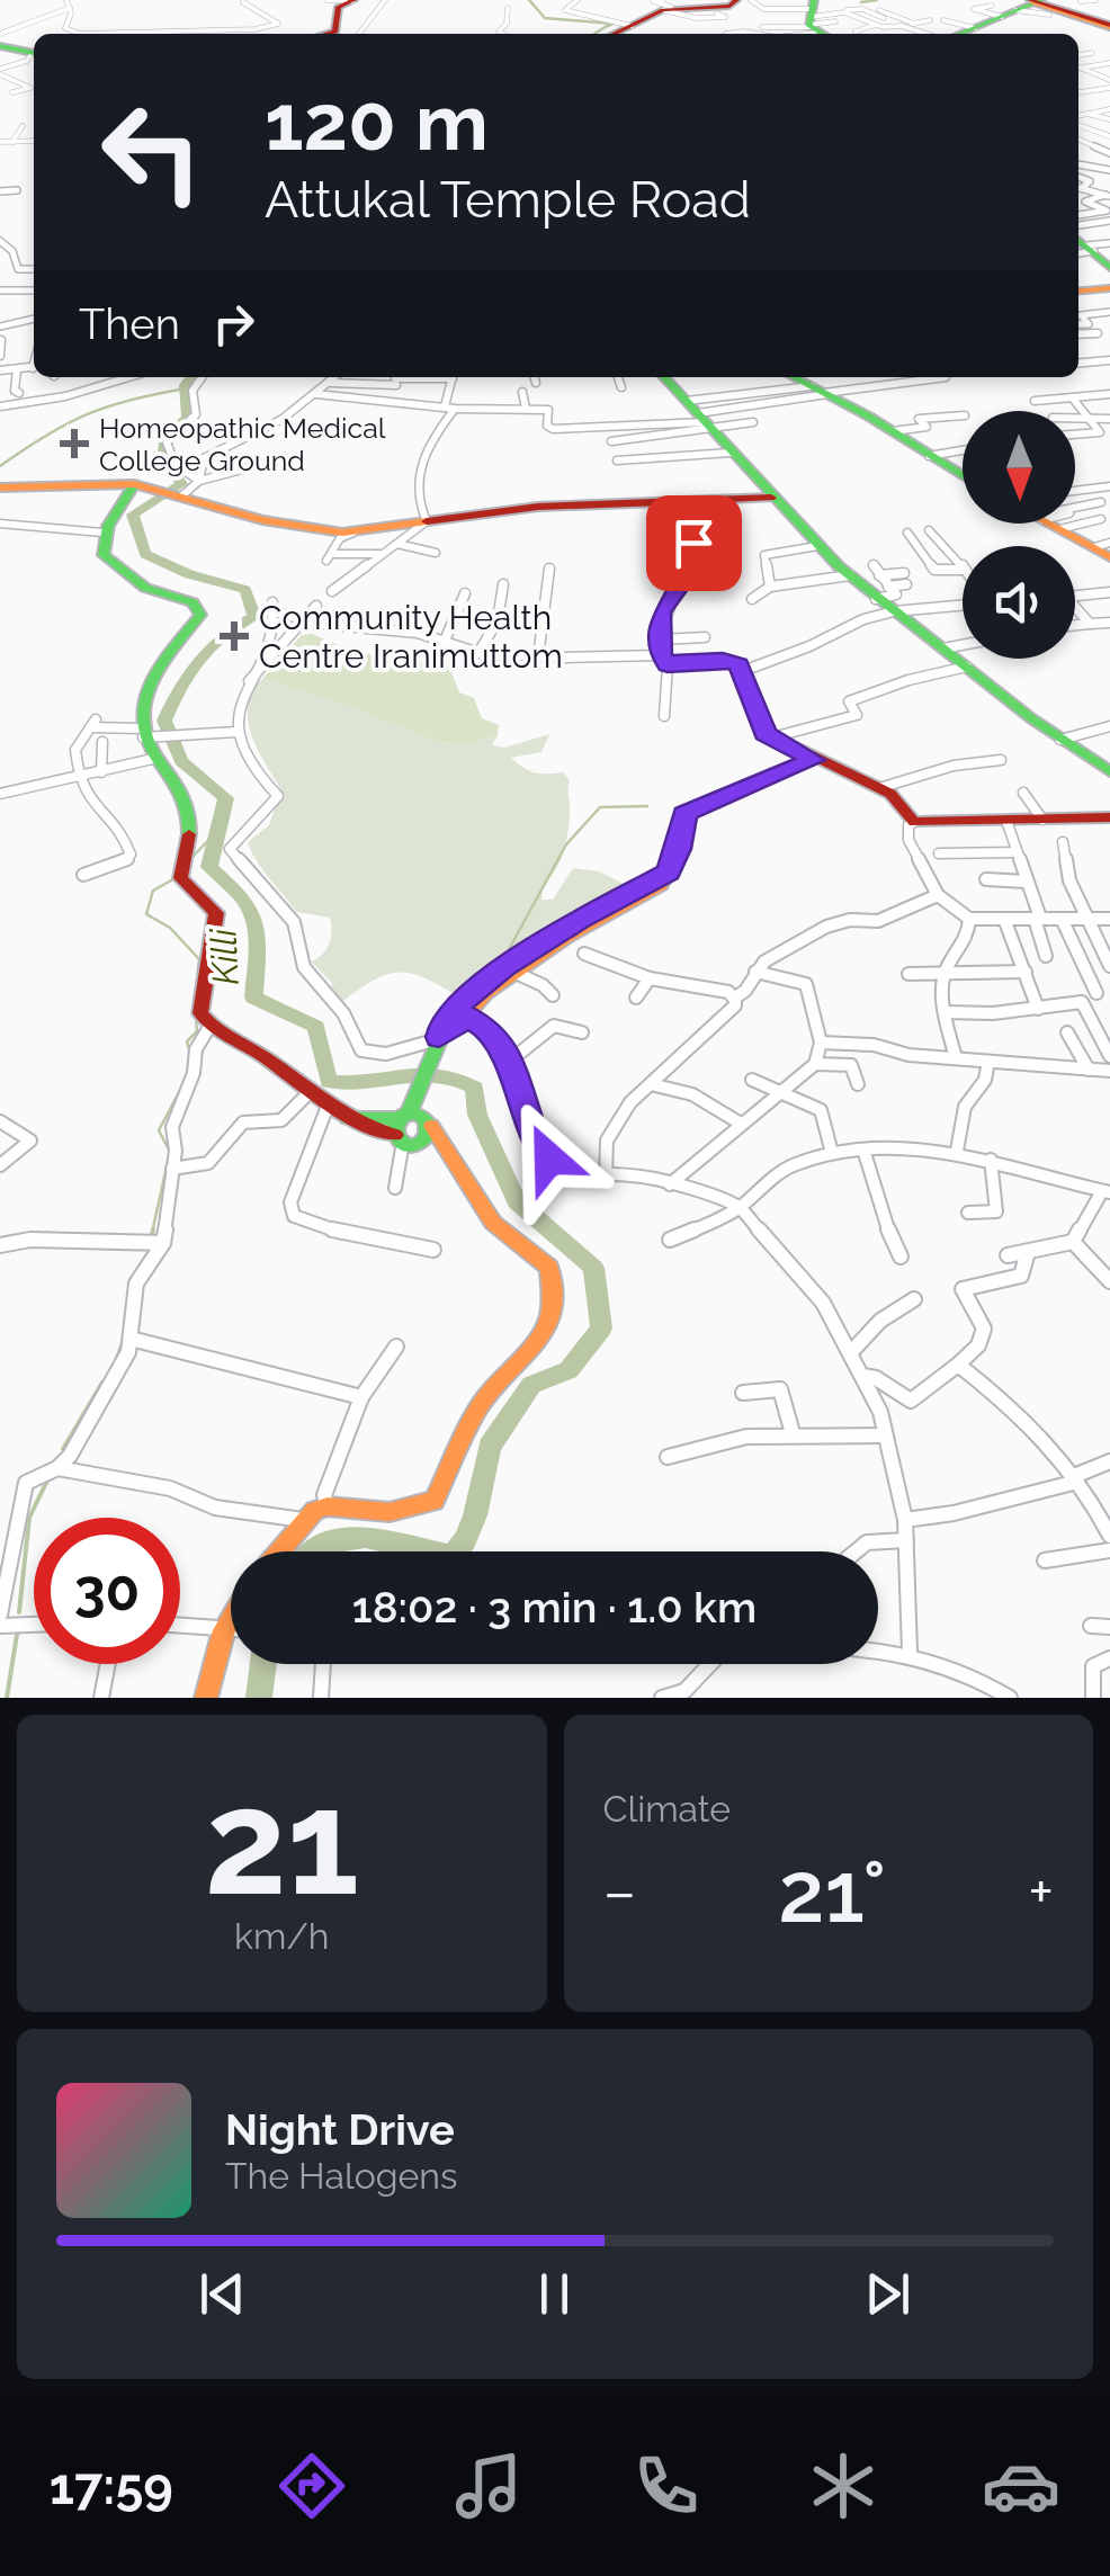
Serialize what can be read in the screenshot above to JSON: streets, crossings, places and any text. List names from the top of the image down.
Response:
{
  "water": ["Killi"],
  "places": {
    "health": ["Homeopathic Medical College Ground", "Community Health Centre Iranimuttom"]
  },
  "north": "bottom",
  "page": {
    "turn": ["120 m", "Attukal Temple Road"],
    "then": "Then",
    "limit": "30",
    "trip": "18:02 · 3 min · 1.0 km",
    "tile": [
      ["21", "km/h"],
      "Climate"
    ],
    "heat": ["−", "21°", "+"],
    "song": ["Night Drive", "The Halogens"],
    "tabs": "17:59"
  }
}
